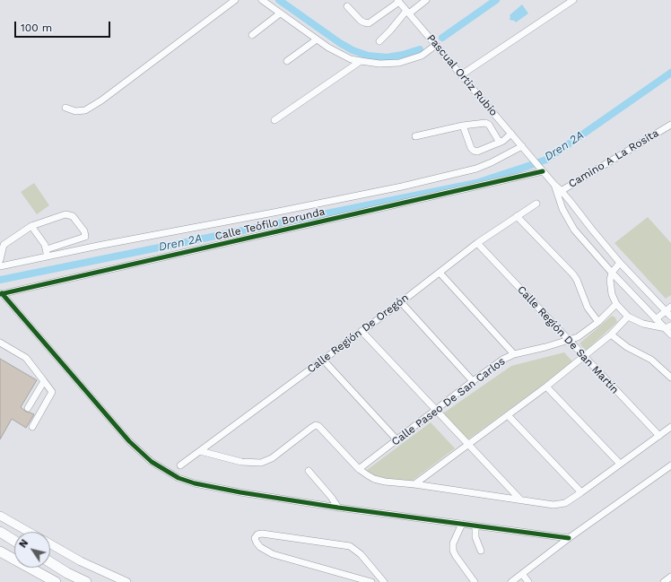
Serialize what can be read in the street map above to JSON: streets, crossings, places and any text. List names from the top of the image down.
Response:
{
  "streets": {
    "street": [
      "Pascual Ortiz Rubio",
      "Camino A La Rosita",
      "Calle Teófilo Borunda",
      "Calle Región De Oregón",
      "Calle Región De San Martín",
      "Calle Paseo De San Carlos"
    ]
  },
  "crossings": [
    ["Pascual Ortiz Rubio", "Camino A La Rosita"],
    ["Pascual Ortiz Rubio", "Calle Teófilo Borunda"],
    ["Calle Región De Oregón", "Calle Región De San Martín"],
    ["Calle Región De San Martín", "Calle Paseo De San Carlos"]
  ],
  "water": ["Dren 2A"],
  "scale_bar": "100 m",
  "north": "top left"
}
